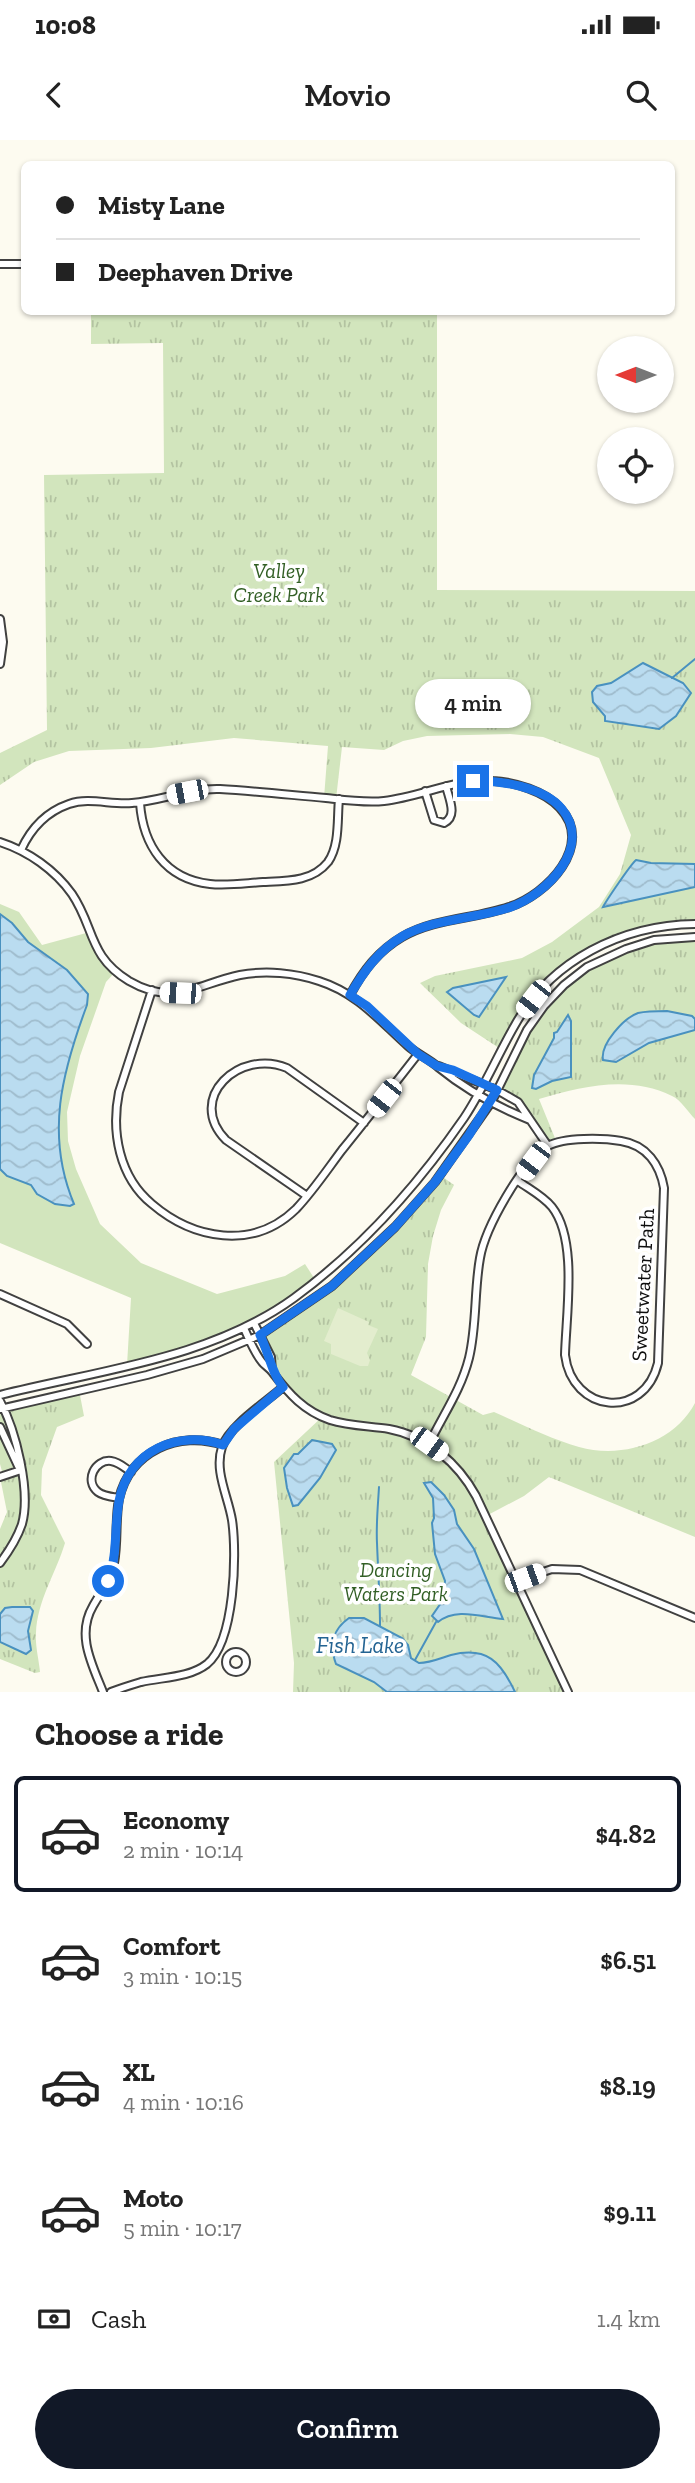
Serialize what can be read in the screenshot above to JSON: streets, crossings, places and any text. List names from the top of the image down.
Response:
{
  "streets": {
    "street": ["Sweetwater Path"]
  },
  "water": ["Fish Lake"],
  "parks": ["Valley Creek Park", "Dancing Waters Park"],
  "north": "left",
  "page": {
    "status": "10:08",
    "header": "Movio",
    "banner": ["Misty Lane", "Deephaven Drive"],
    "bubble": "4 min",
    "heading": "Choose a ride",
    "list": [
      {
        "name": "Economy",
        "note": "2 min · 10:14",
        "value": "$4.82"
      },
      {
        "name": "Comfort",
        "note": "3 min · 10:15",
        "value": "$6.51"
      },
      {
        "name": "XL",
        "note": "4 min · 10:16",
        "value": "$8.19"
      },
      {
        "name": "Moto",
        "note": "5 min · 10:17",
        "value": "$9.11"
      }
    ],
    "pay": ["Cash", "1.4 km"],
    "buttons": "Confirm"
  }
}
